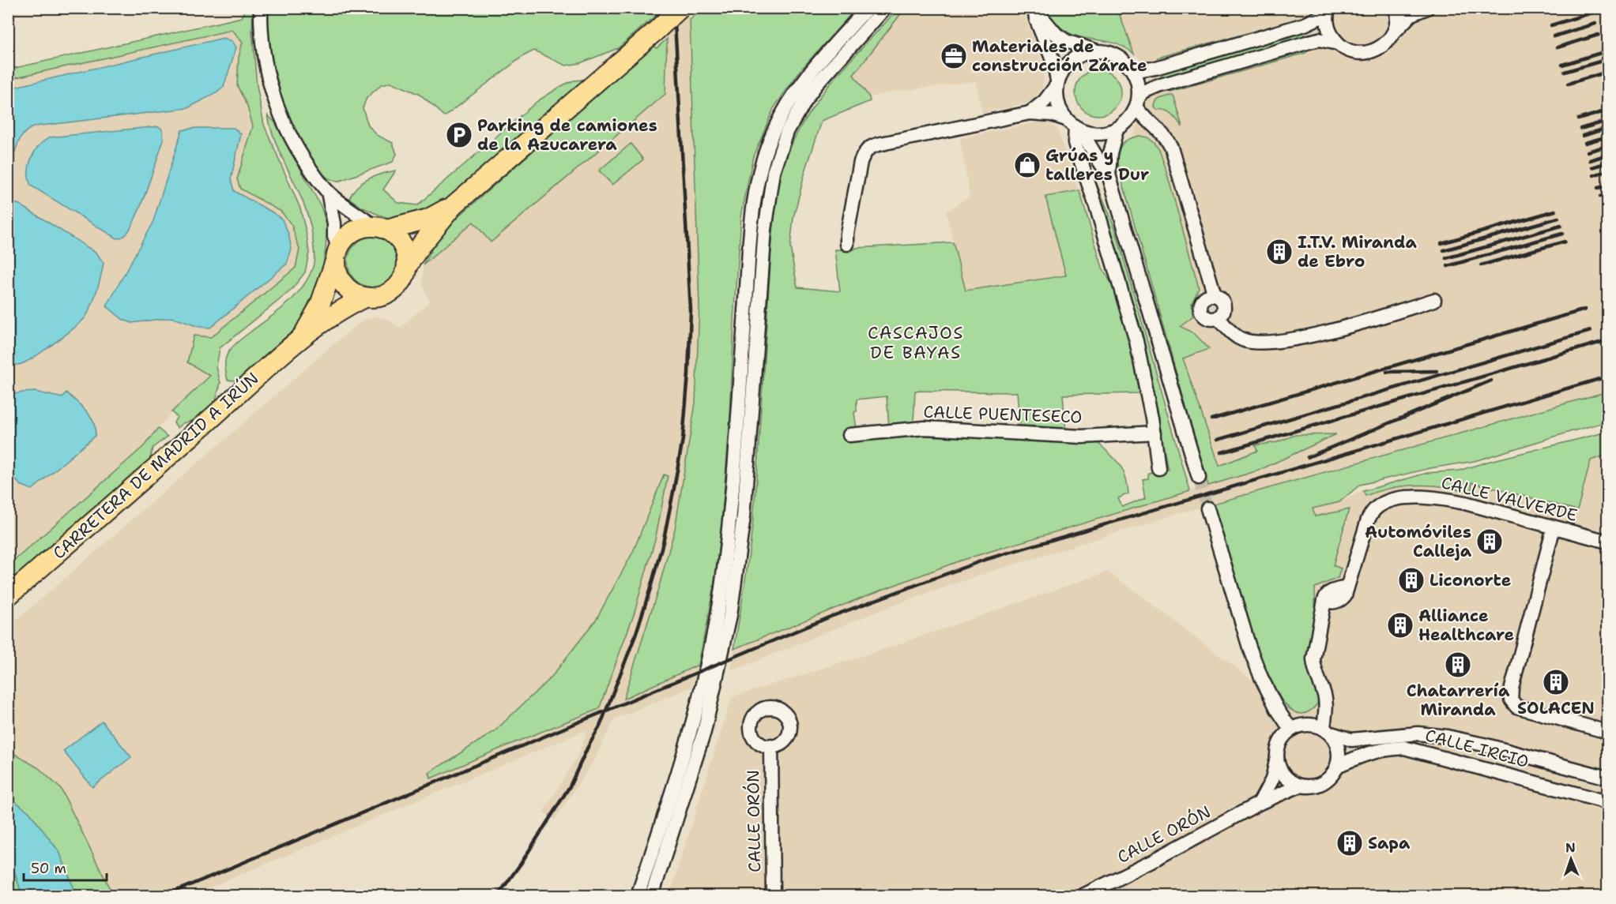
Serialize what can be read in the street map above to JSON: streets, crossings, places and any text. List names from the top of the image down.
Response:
{
  "streets": {
    "highway": ["CARRETERA DE MADRID A IRÚN"],
    "street": [
      "CALLE PUENTESECO",
      "CALLE VALVERDE",
      "CALLE IRCIO",
      "CALLE ORÓN"
    ]
  },
  "crossings": [
    ["CALLE VALVERDE", "CALLE IRCIO"],
    ["CALLE VALVERDE", "CALLE ORÓN"],
    ["CALLE IRCIO", "CALLE ORÓN"]
  ],
  "districts": ["CASCAJOS DE BAYAS"],
  "places": {
    "office": ["Materiales de construcción Zárate"],
    "parking": ["Parking de camiones de la Azucarera"],
    "shop": ["Grúas y talleres Dur"],
    "building": [
      "I.T.V. Miranda de Ebro",
      "Automóviles Calleja",
      "Liconorte",
      "Alliance Healthcare",
      "Chatarrería Miranda",
      "SOLACEN",
      "Sapa"
    ]
  },
  "scale_bar": "50 m",
  "north": "top"
}
